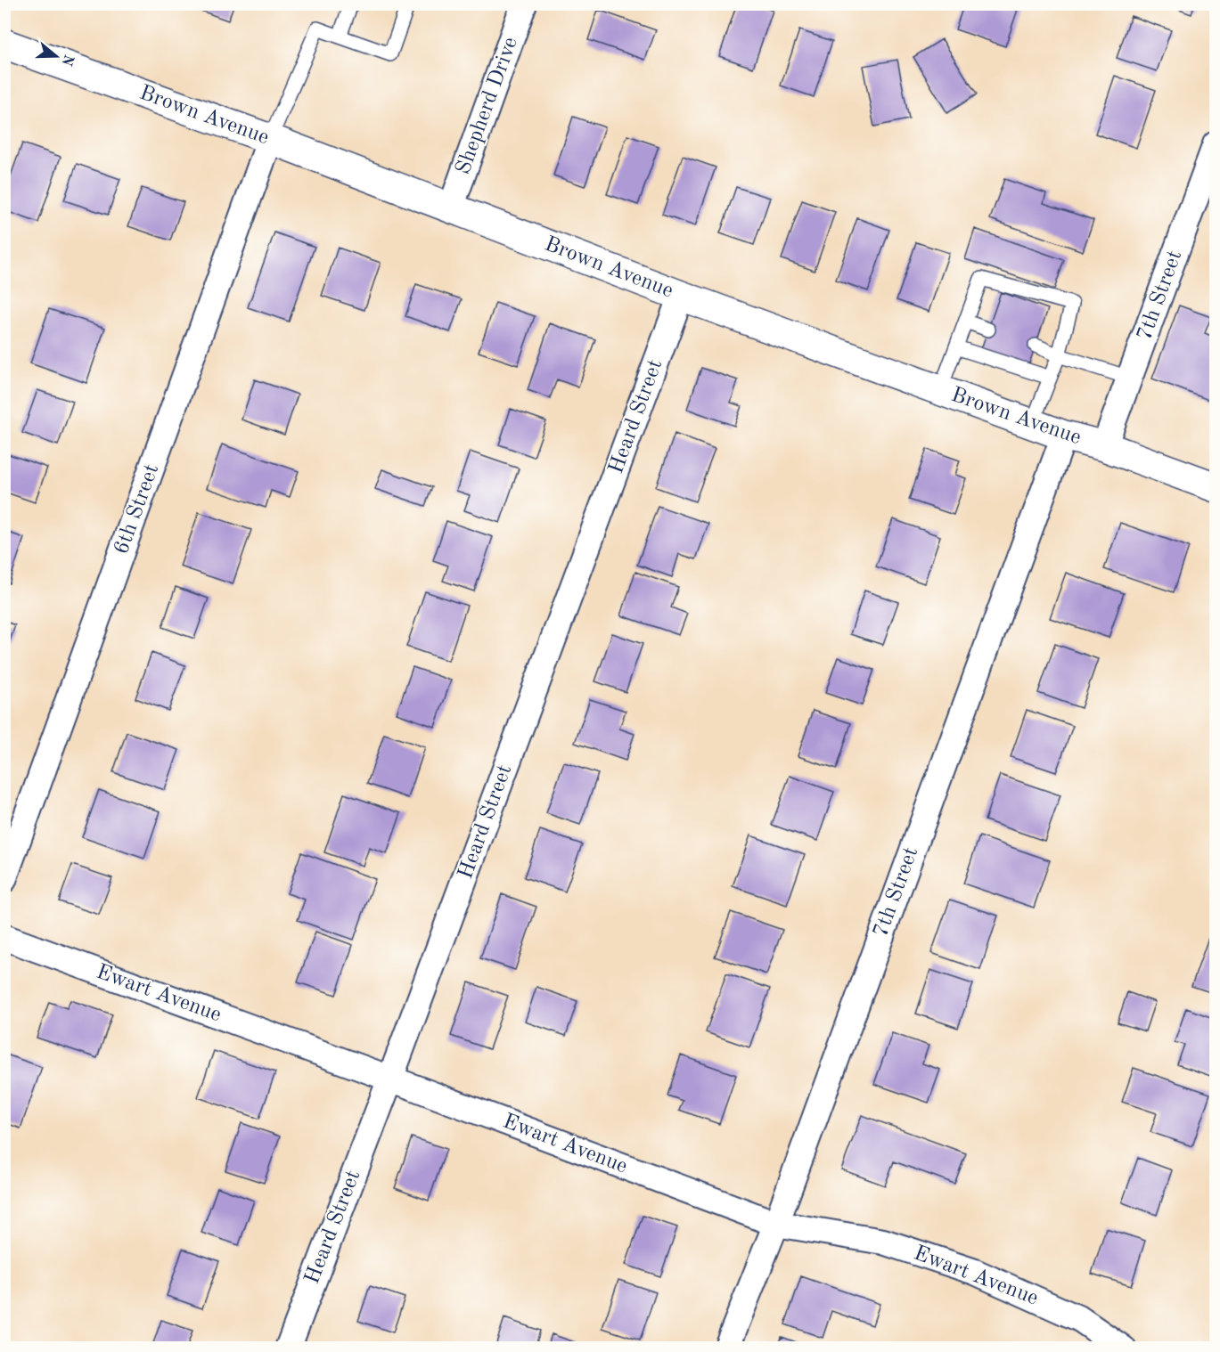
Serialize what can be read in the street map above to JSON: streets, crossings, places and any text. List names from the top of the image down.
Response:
{
  "streets": {
    "street": [
      "Shepherd Drive",
      "Brown Avenue",
      "7th Street",
      "Heard Street",
      "6th Street",
      "Ewart Avenue"
    ]
  },
  "crossings": [
    ["Shepherd Drive", "Brown Avenue"],
    ["Brown Avenue", "7th Street"],
    ["Brown Avenue", "Heard Street"],
    ["Brown Avenue", "6th Street"],
    ["7th Street", "Ewart Avenue"],
    ["Heard Street", "Ewart Avenue"]
  ],
  "north": "right"
}
